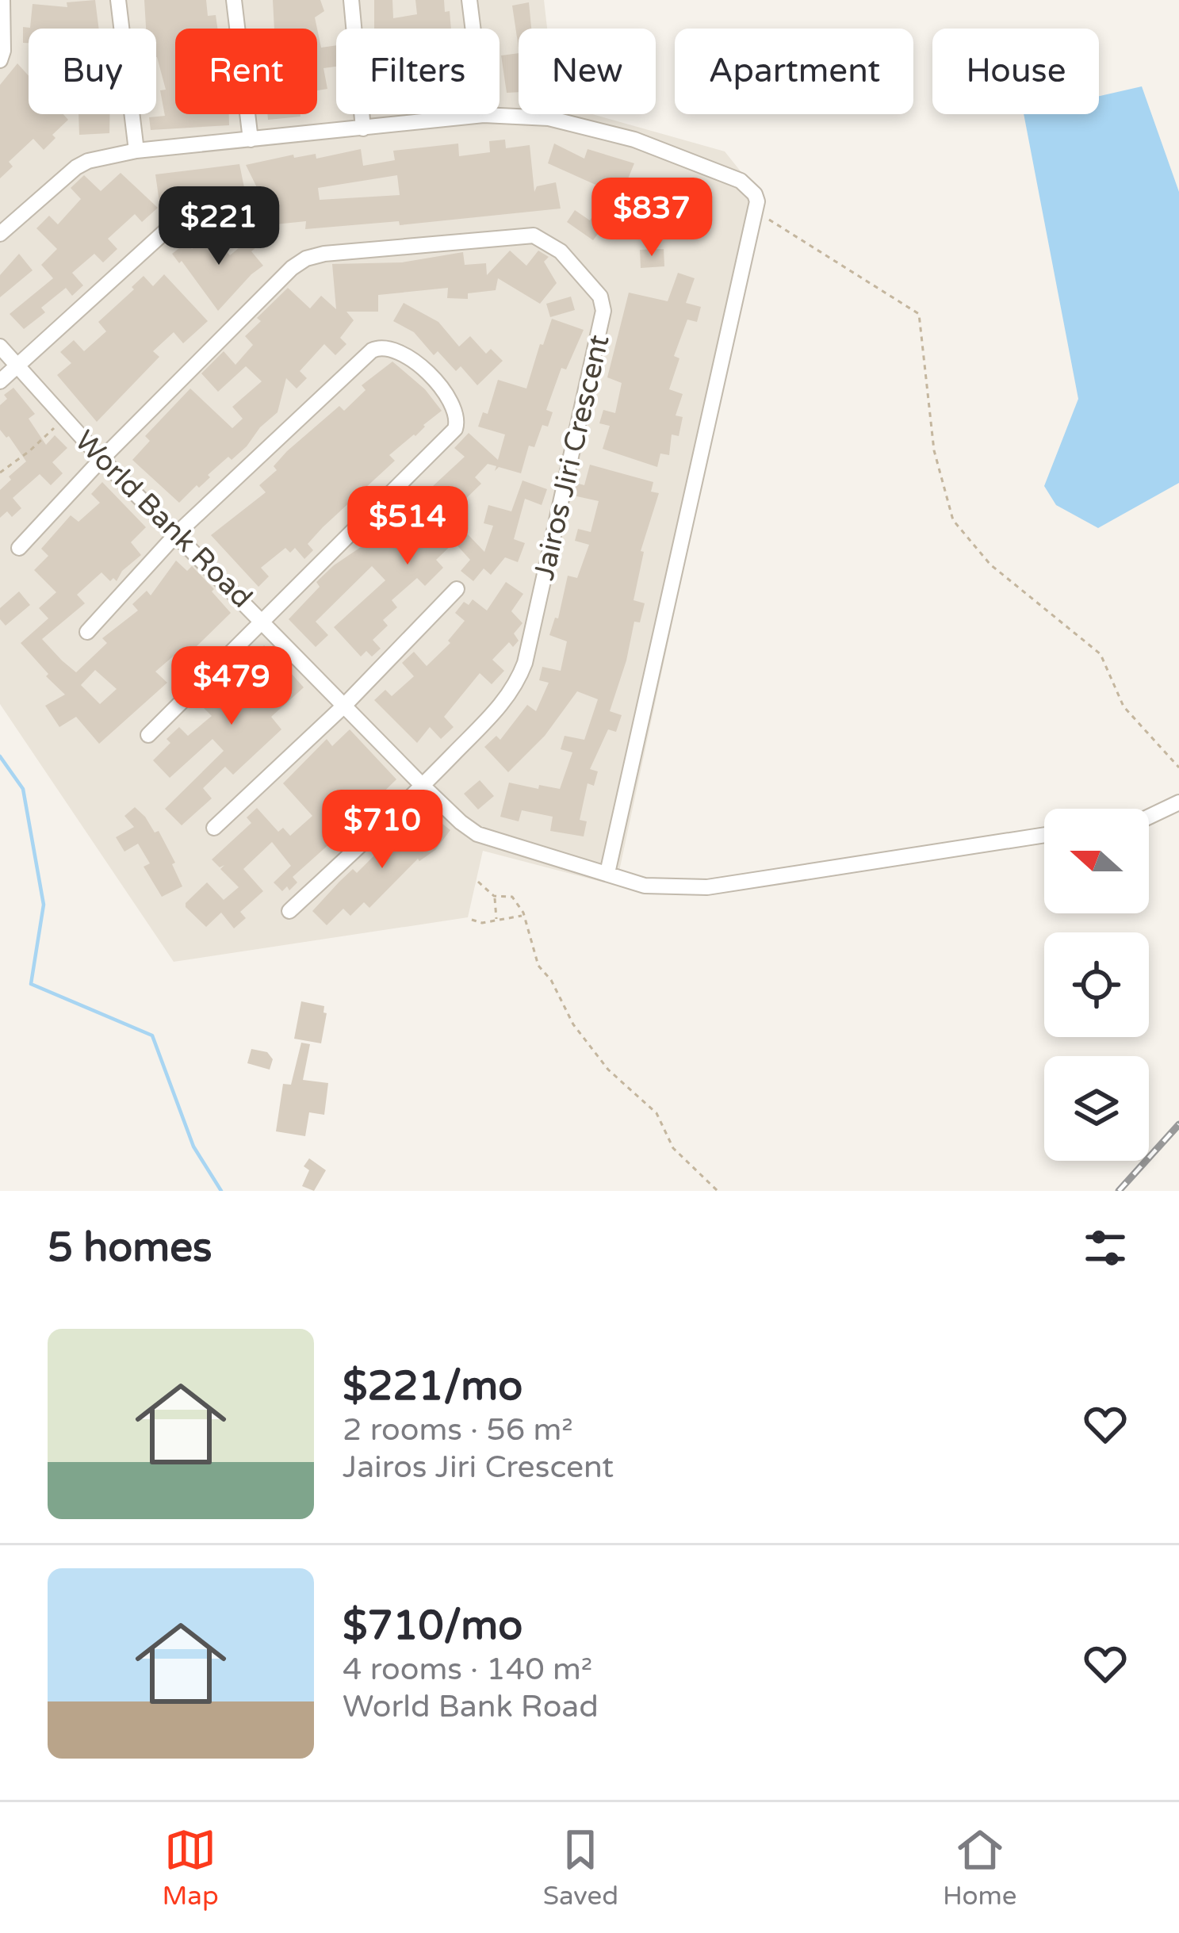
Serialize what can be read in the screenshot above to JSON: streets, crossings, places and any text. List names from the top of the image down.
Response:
{
  "streets": {
    "street": ["Jairos Jiri Crescent", "World Bank Road"]
  },
  "crossings": [
    ["Jairos Jiri Crescent", "World Bank Road"]
  ],
  "north": "left",
  "page": {
    "chip": [
      "Buy",
      "Rent",
      "Filters",
      "New",
      "Apartment",
      "House"
    ],
    "price": [
      "$837",
      "$221",
      "$514",
      "$479",
      "$710"
    ],
    "heading": "5 homes",
    "list": [
      {
        "name": "$221/mo",
        "note": "2 rooms · 56 m² · Jairos Jiri Crescent"
      },
      {
        "name": "$710/mo",
        "note": "4 rooms · 140 m² · World Bank Road"
      }
    ],
    "tabs": ["Map", "Saved", "Home"]
  }
}
